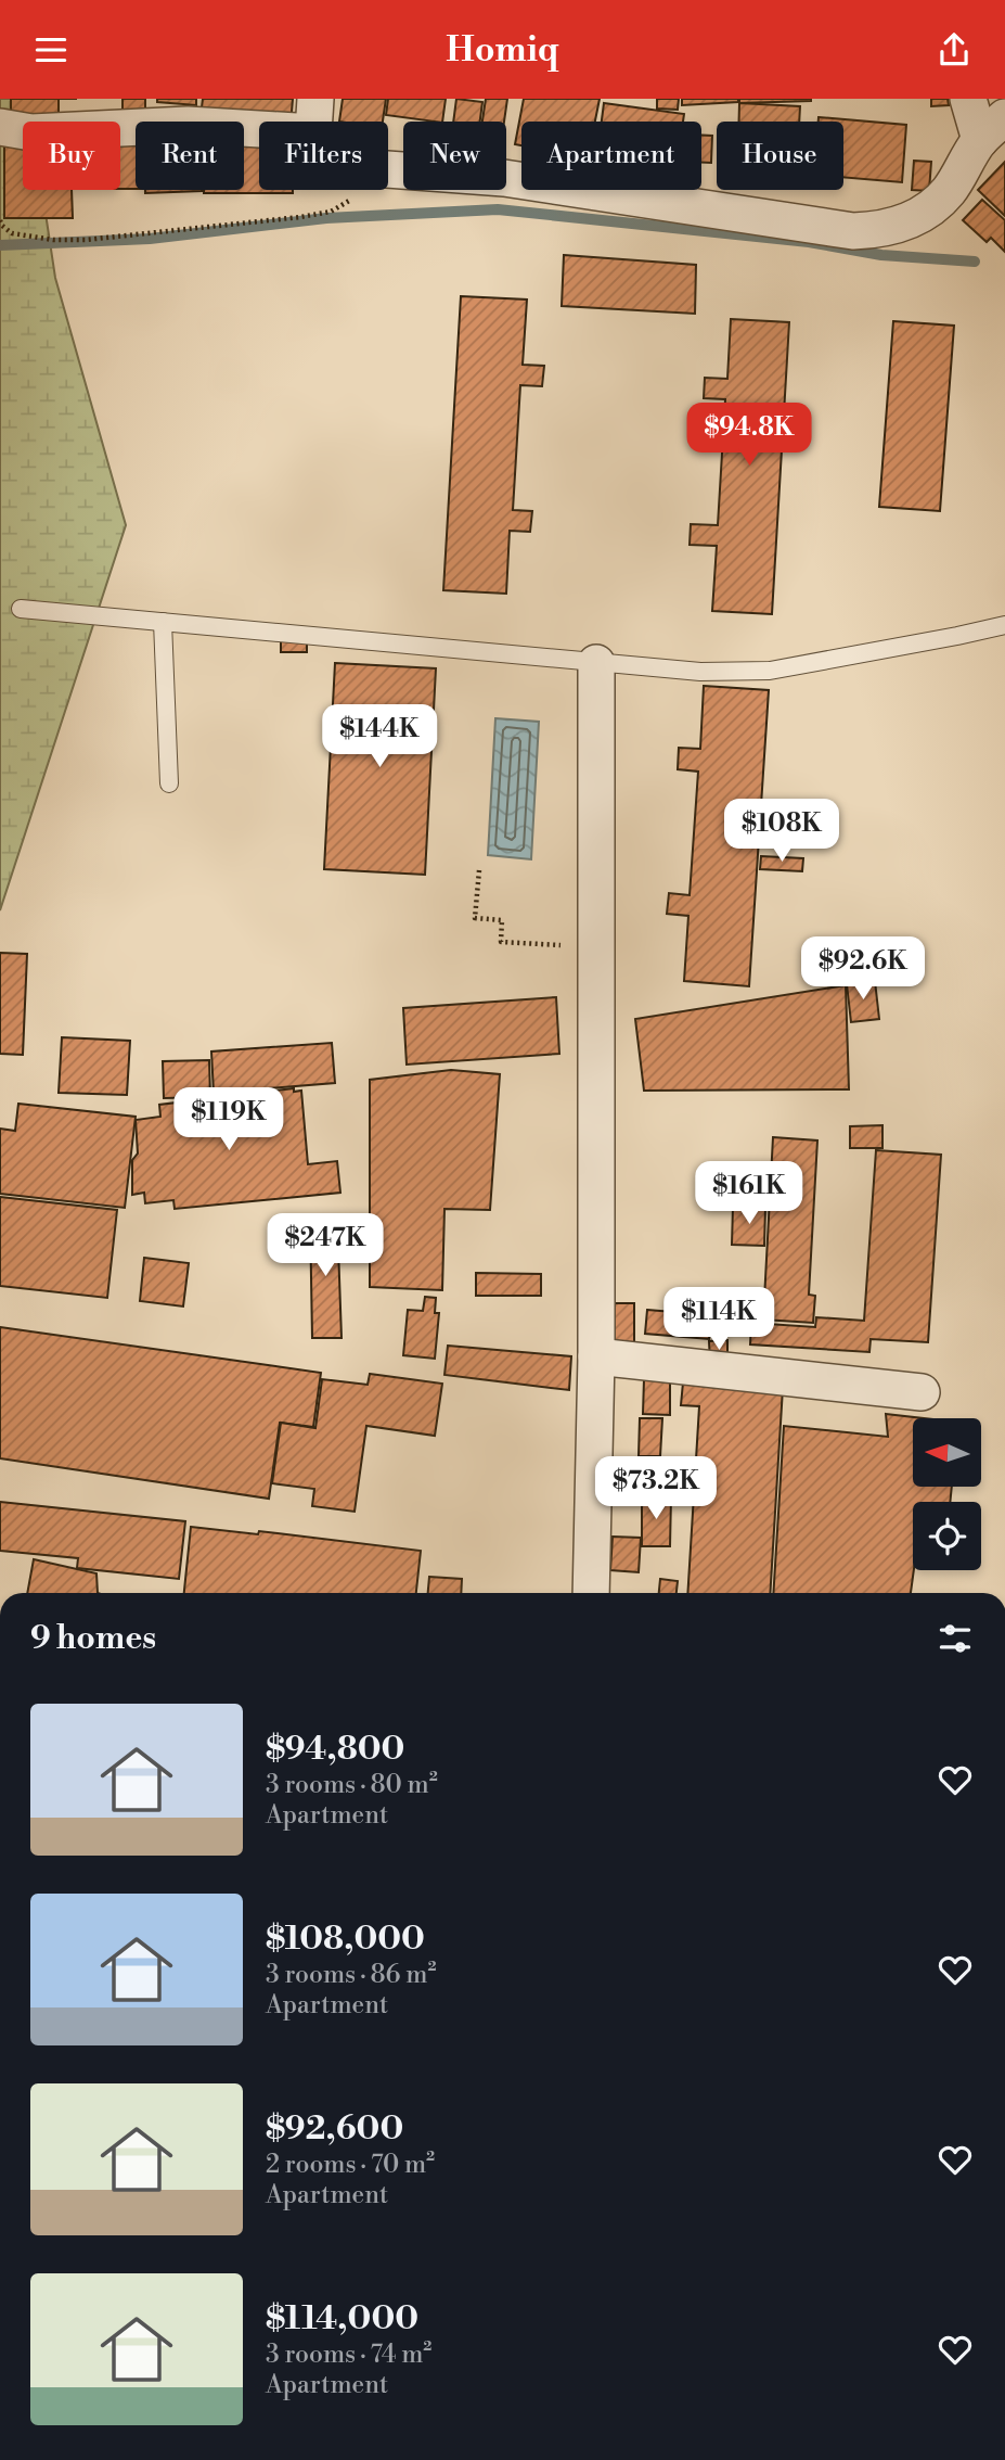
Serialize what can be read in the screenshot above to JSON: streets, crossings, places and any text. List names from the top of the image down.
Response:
{
  "north": "left",
  "page": {
    "header": "Homiq",
    "chip": [
      "Buy",
      "Rent",
      "Filters",
      "New",
      "Apartment",
      "House"
    ],
    "price": [
      "$94.8K",
      "$144K",
      "$108K",
      "$92.6K",
      "$119K",
      "$161K",
      "$247K",
      "$114K",
      "$73.2K"
    ],
    "heading": "9 homes",
    "list": [
      {
        "name": "$94,800",
        "note": "3 rooms · 80 m² · Apartment"
      },
      {
        "name": "$108,000",
        "note": "3 rooms · 86 m² · Apartment"
      },
      {
        "name": "$92,600",
        "note": "2 rooms · 70 m² · Apartment"
      },
      {
        "name": "$114,000",
        "note": "3 rooms · 74 m² · Apartment"
      }
    ]
  }
}
